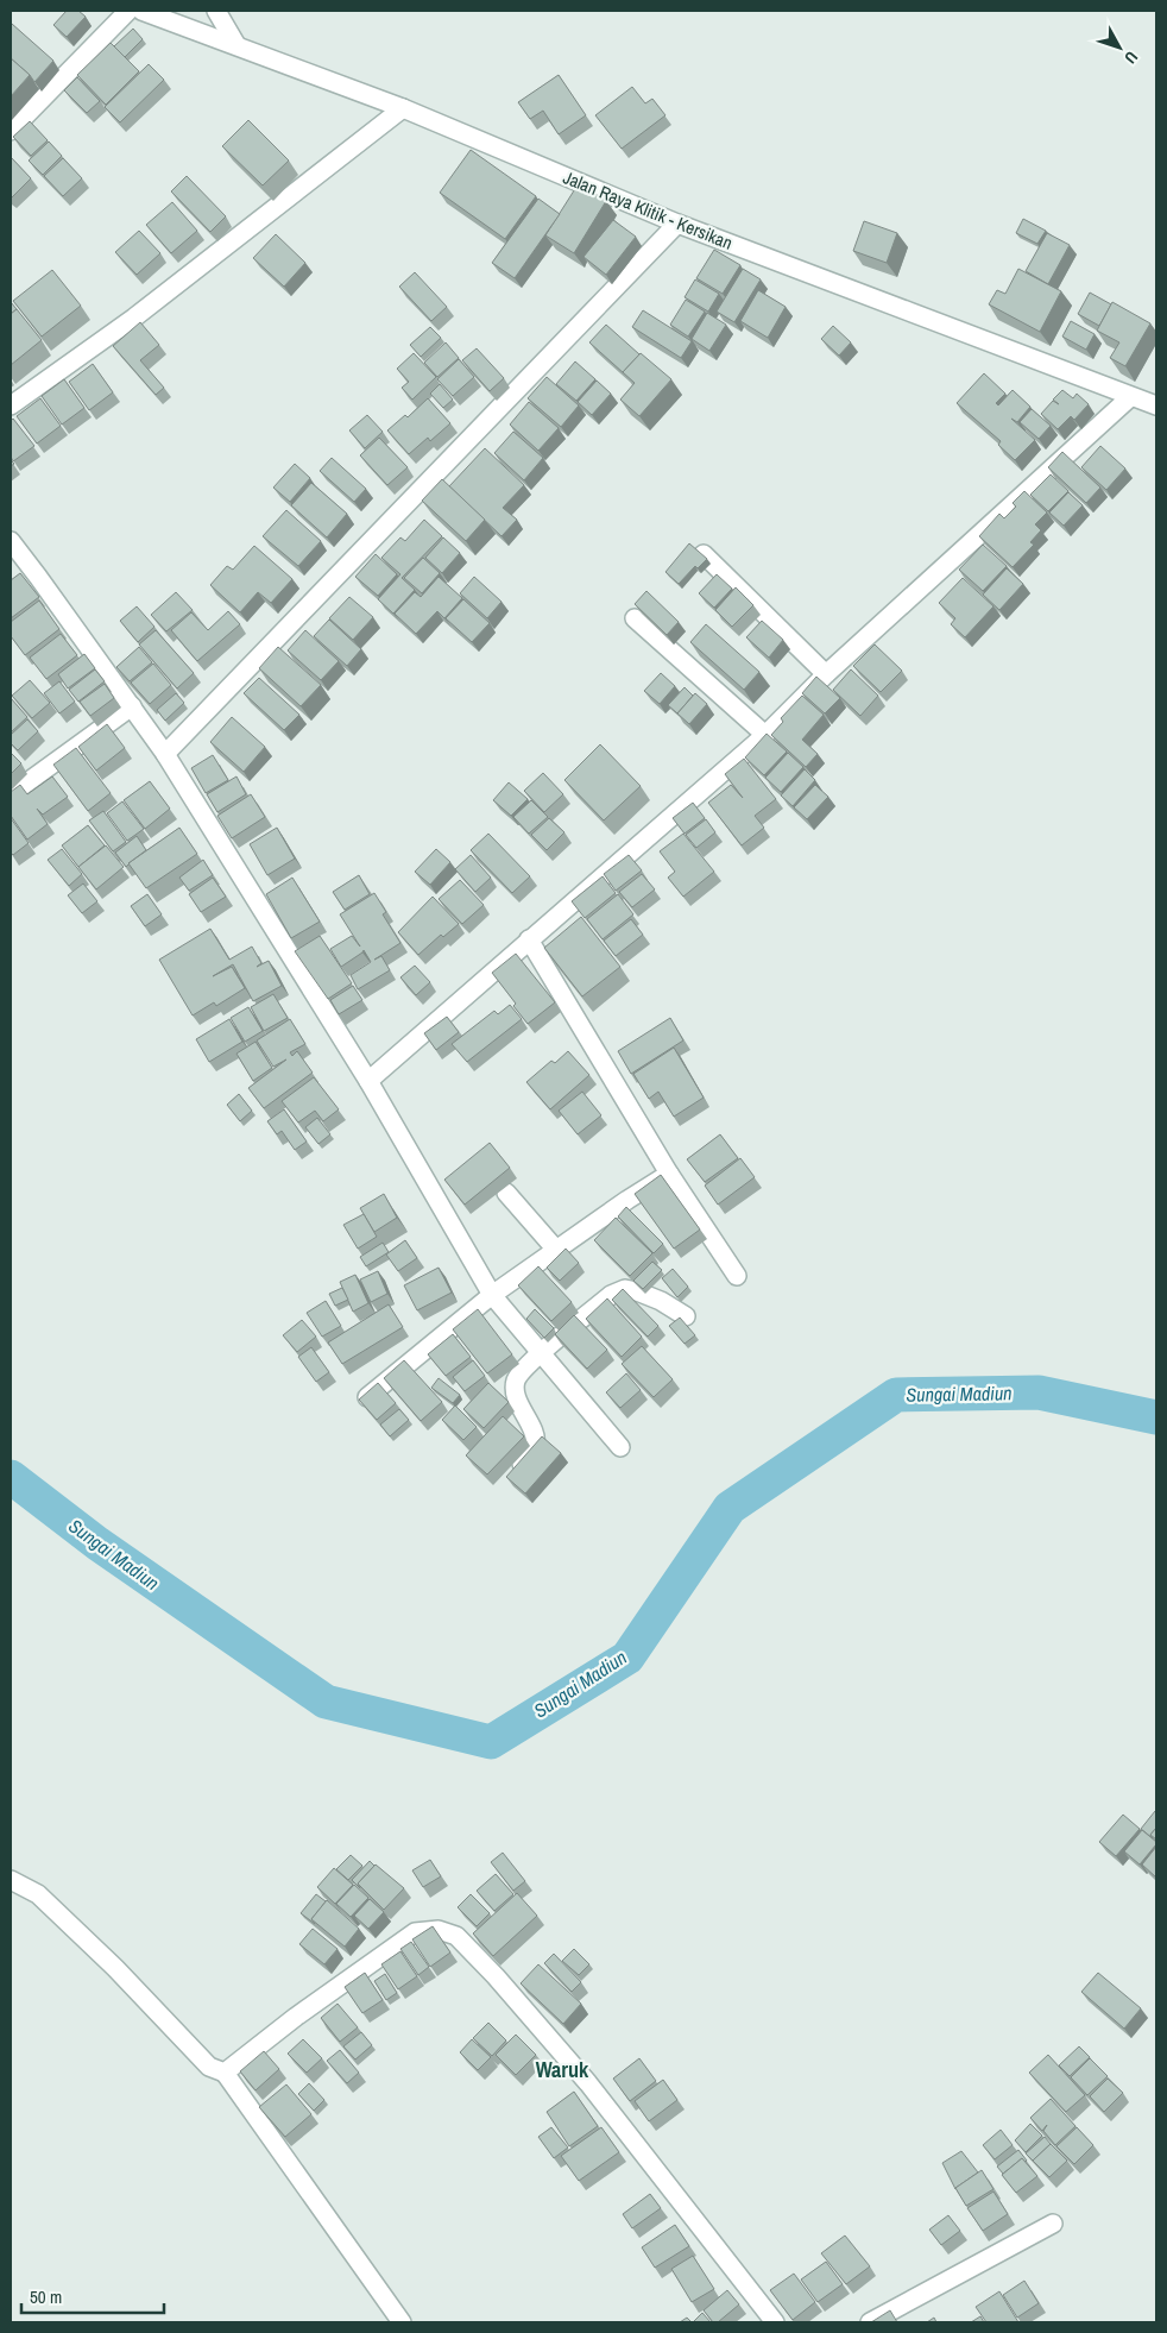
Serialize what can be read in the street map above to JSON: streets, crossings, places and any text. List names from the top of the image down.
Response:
{
  "streets": {
    "street": ["Jalan Raya Klitik - Kersikan"]
  },
  "districts": ["Waruk"],
  "water": ["Sungai Madiun"],
  "scale_bar": "50 m",
  "north": "bottom right"
}
